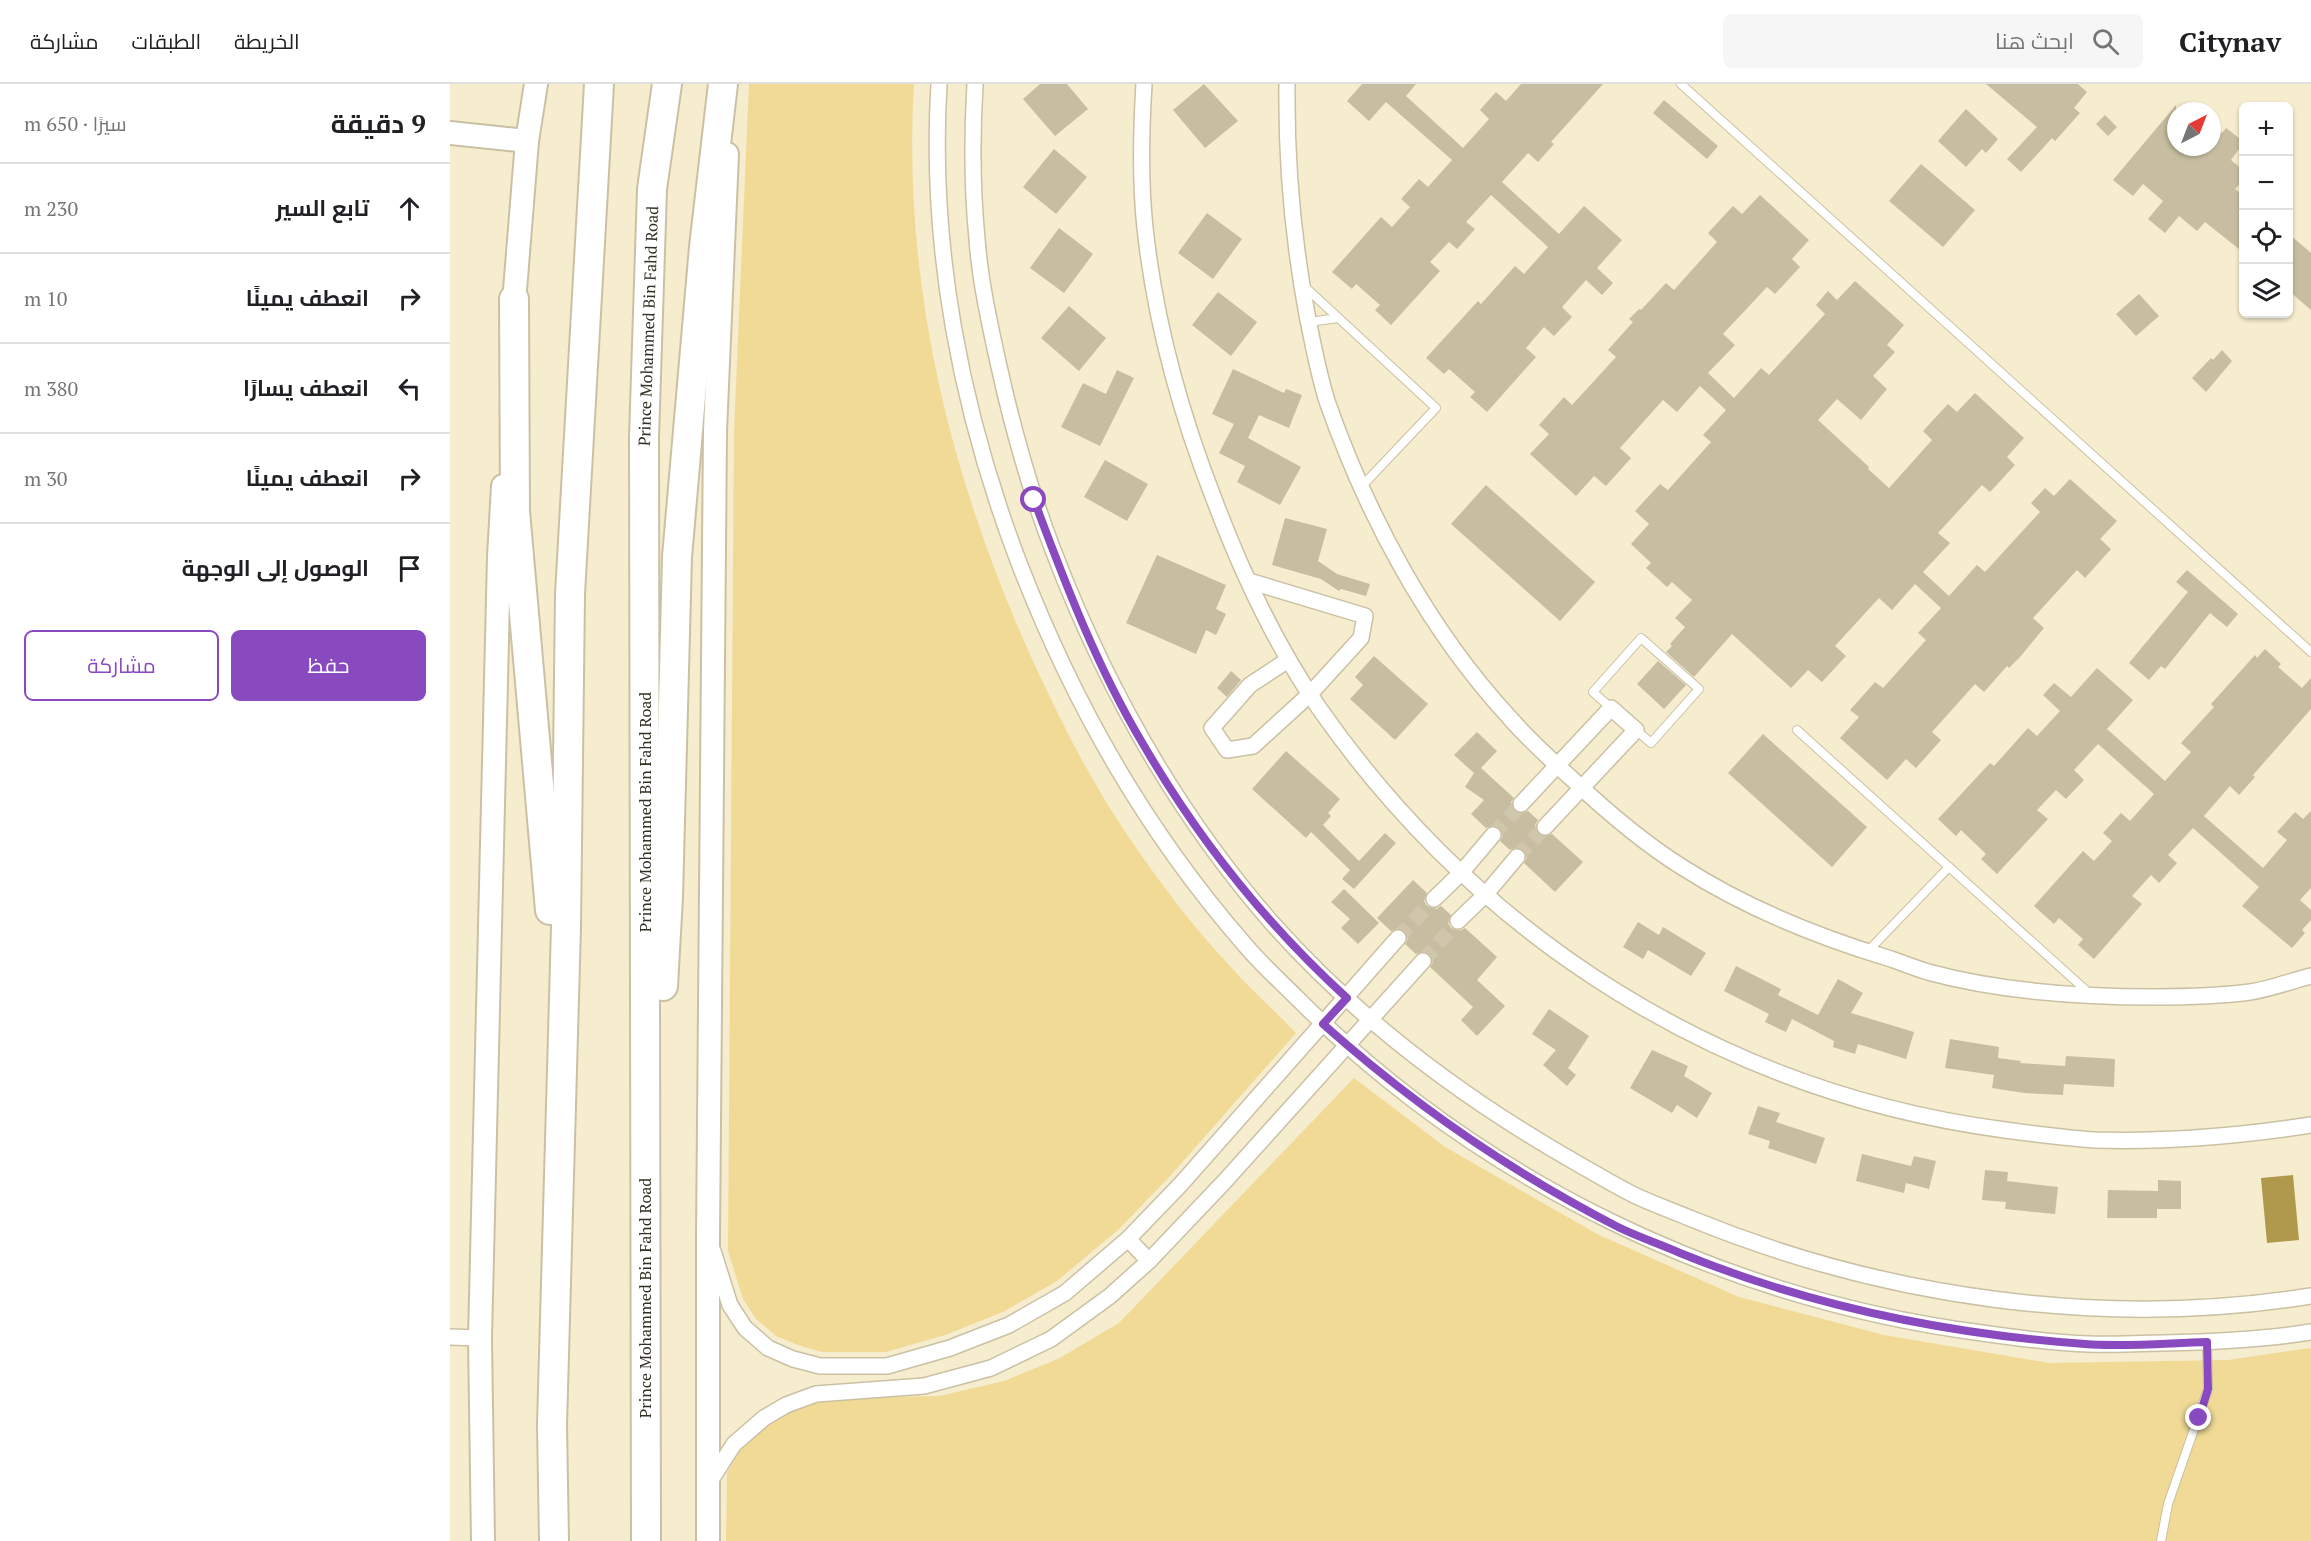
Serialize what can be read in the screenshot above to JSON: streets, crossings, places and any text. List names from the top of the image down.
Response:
{
  "streets": {
    "highway": ["Prince Mohammed Bin Fahd Road"]
  },
  "north": "top right",
  "page": {
    "header": "Citynav",
    "search": "ابحث هنا",
    "nav": ["الخريطة", "الطبقات", "مشاركة"],
    "heading": ["9 دقيقة", "سيرًا · 650 m"],
    "map_buttons": ["+", "−"],
    "list": [
      ["تابع السير", "230 m"],
      ["انعطف يمينًا", "10 m"],
      ["انعطف يسارًا", "380 m"],
      ["انعطف يمينًا", "30 m"],
      "الوصول إلى الوجهة"
    ],
    "buttons": ["حفظ", "مشاركة"]
  }
}
